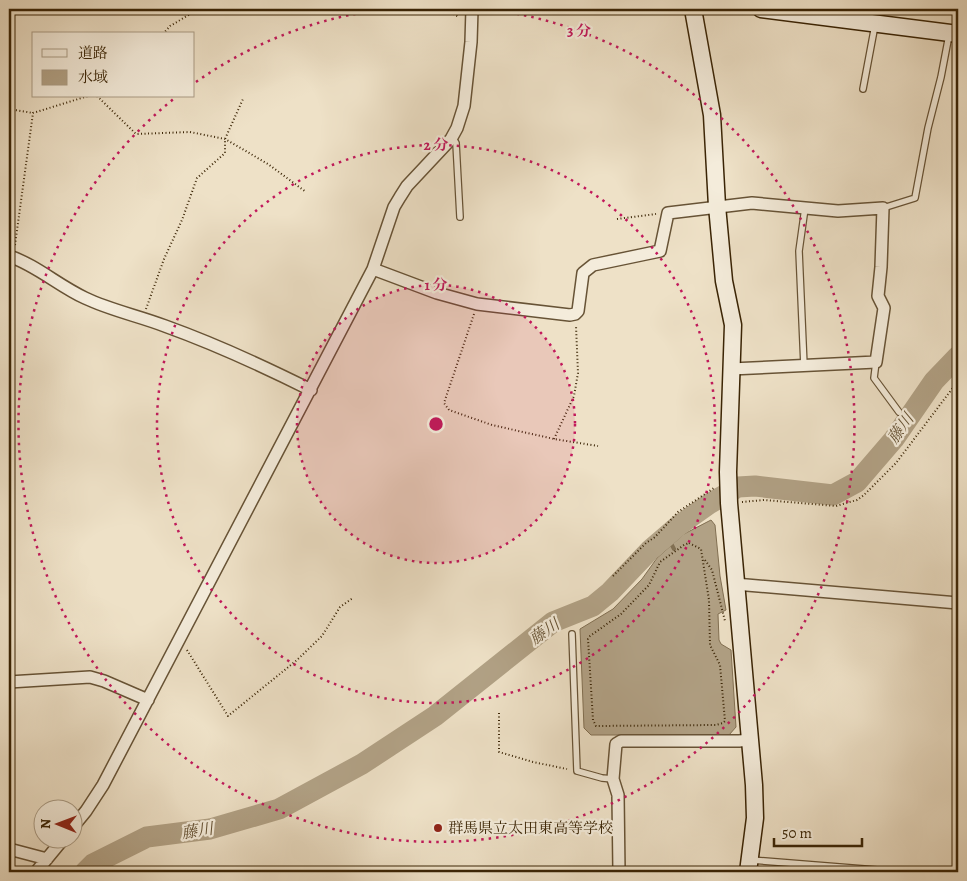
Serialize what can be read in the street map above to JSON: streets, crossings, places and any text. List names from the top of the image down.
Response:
{
  "water": ["藤川"],
  "places": ["群馬県立太田東高等学校"],
  "legend": ["道路", "水域"],
  "scale_bar": "50 m",
  "north": "left",
  "rings": ["3 分", "2 分", "1 分"]
}
